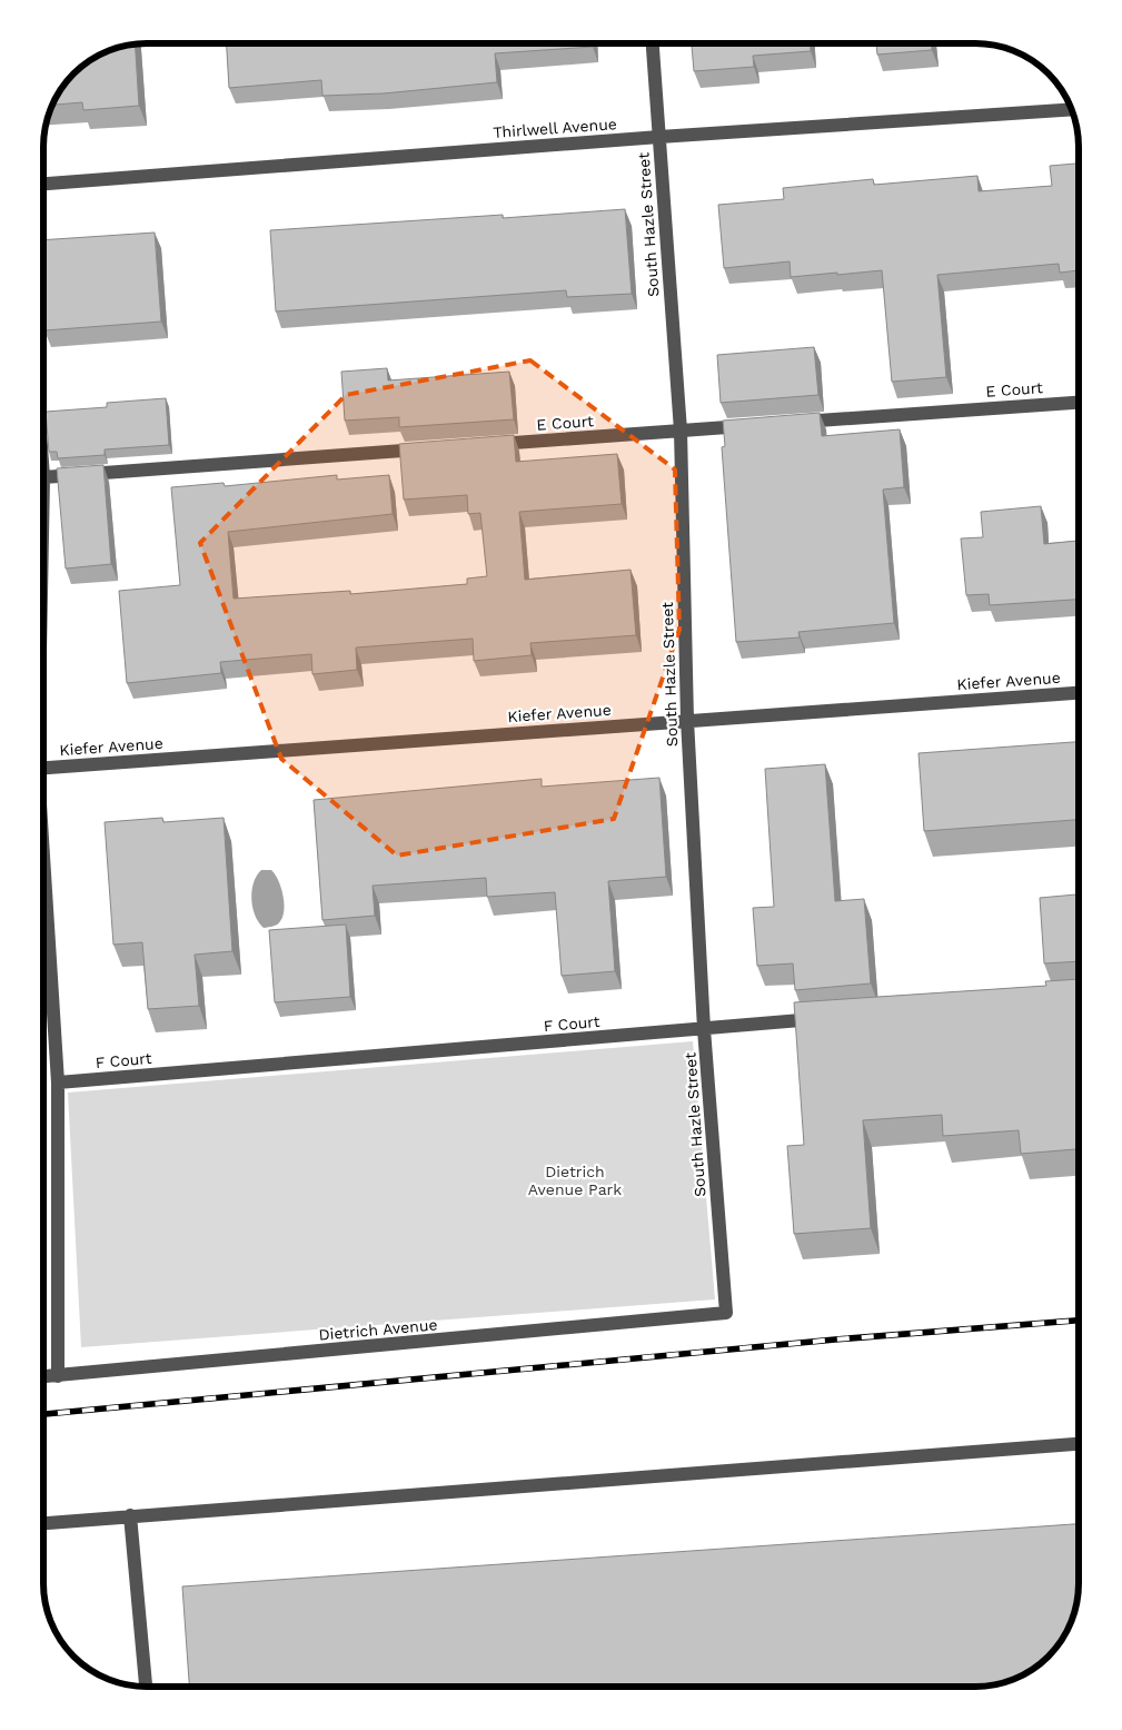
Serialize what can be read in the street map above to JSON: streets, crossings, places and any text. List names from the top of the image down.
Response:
{
  "streets": {
    "street": [
      "Thirlwell Avenue",
      "South Hazle Street",
      "E Court",
      "Kiefer Avenue",
      "F Court",
      "Dietrich Avenue"
    ]
  },
  "crossings": [
    ["Thirlwell Avenue", "South Hazle Street"],
    ["South Hazle Street", "E Court"],
    ["South Hazle Street", "Kiefer Avenue"],
    ["South Hazle Street", "F Court"],
    ["South Hazle Street", "Dietrich Avenue"]
  ],
  "parks": ["Dietrich Avenue Park"]
}
